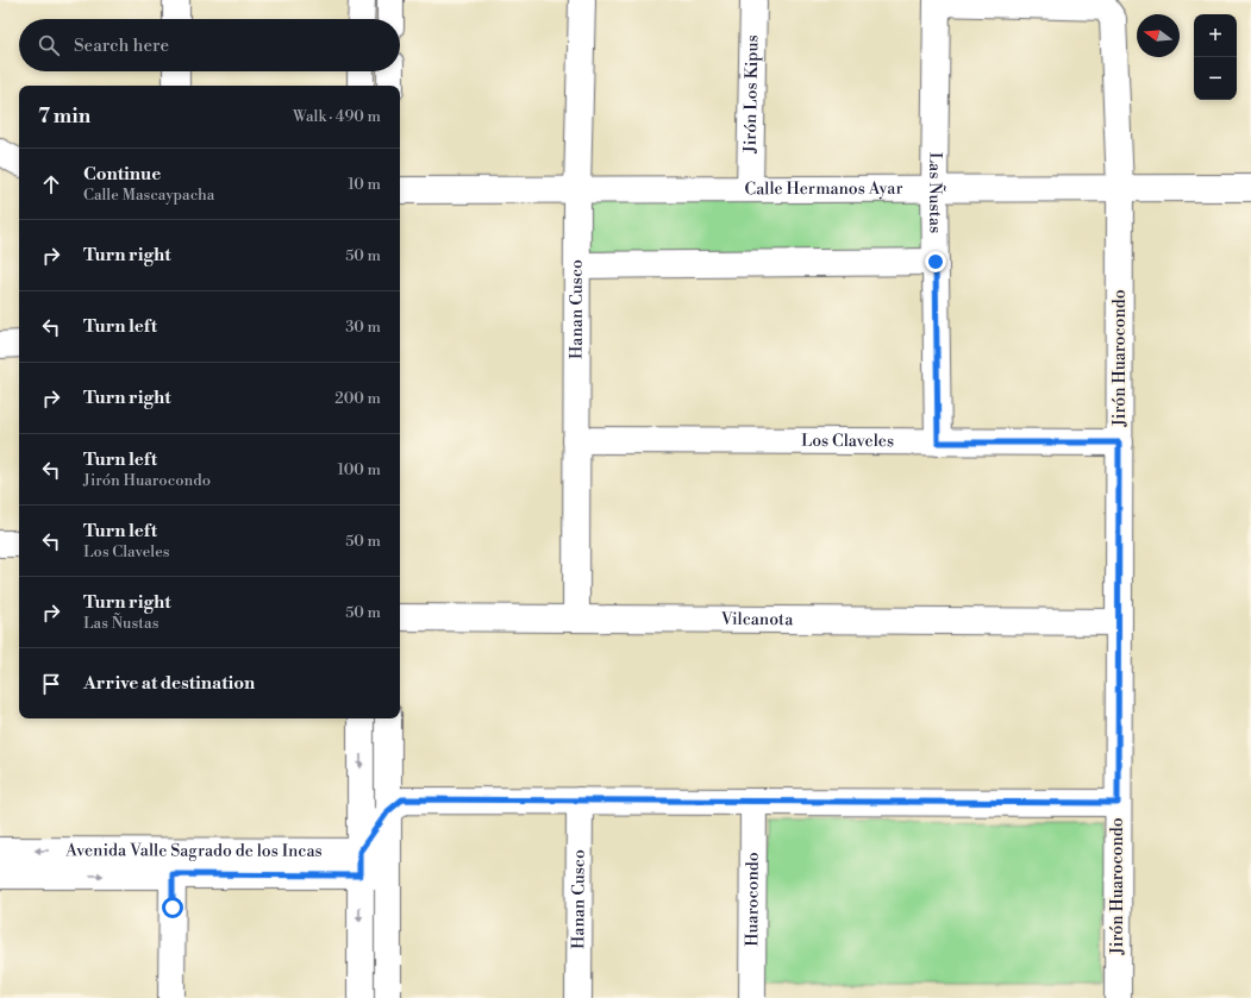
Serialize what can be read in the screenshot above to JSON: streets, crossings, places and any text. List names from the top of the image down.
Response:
{
  "streets": {
    "street": [
      "Jirón Los Kipus",
      "Calle Hermanos Ayar",
      "Las Ñustas",
      "Hanan Cusco",
      "Jirón Huarocondo",
      "Los Claveles",
      "Vilcanota",
      "Avenida Valle Sagrado de los Incas",
      "Huarocondo"
    ]
  },
  "crossings": [
    ["Jirón Los Kipus", "Calle Hermanos Ayar"],
    ["Calle Hermanos Ayar", "Las Ñustas"],
    ["Calle Hermanos Ayar", "Hanan Cusco"],
    ["Calle Hermanos Ayar", "Jirón Huarocondo"],
    ["Las Ñustas", "Jirón Huarocondo"],
    ["Las Ñustas", "Los Claveles"],
    ["Hanan Cusco", "Los Claveles"],
    ["Hanan Cusco", "Vilcanota"],
    ["Jirón Huarocondo", "Los Claveles"],
    ["Jirón Huarocondo", "Vilcanota"]
  ],
  "north": "left",
  "page": {
    "map_buttons": ["+", "−"],
    "search": "Search here",
    "heading": ["7 min", "Walk · 490 m"],
    "list": [
      ["Continue", "Calle Mascaypacha", "10 m"],
      ["Turn right", "50 m"],
      ["Turn left", "30 m"],
      ["Turn right", "200 m"],
      ["Turn left", "Jirón Huarocondo", "100 m"],
      ["Turn left", "Los Claveles", "50 m"],
      ["Turn right", "Las Ñustas", "50 m"],
      "Arrive at destination"
    ]
  }
}
